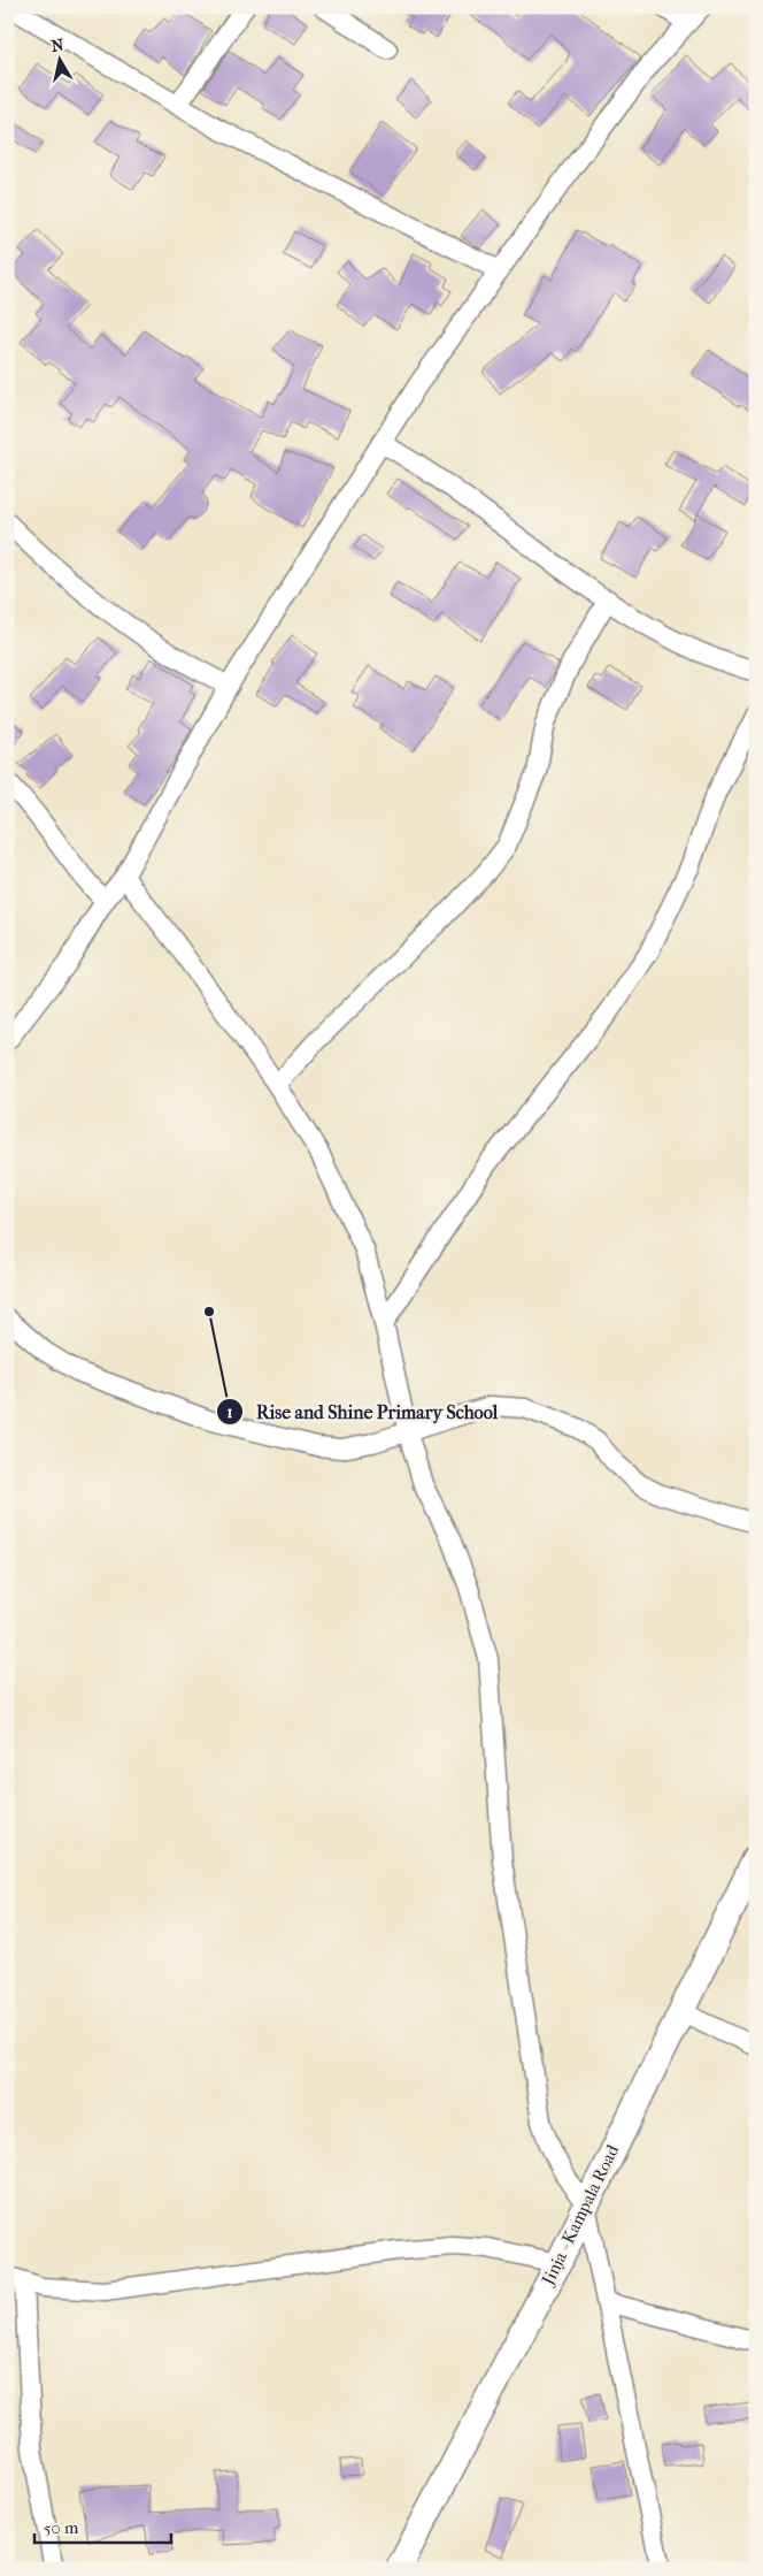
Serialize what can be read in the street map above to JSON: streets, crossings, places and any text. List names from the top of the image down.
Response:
{
  "streets": {
    "highway": ["Jinja - Kampala Road"]
  },
  "places": ["Rise and Shine Primary School"],
  "scale_bar": "50 m",
  "north": "top"
}
